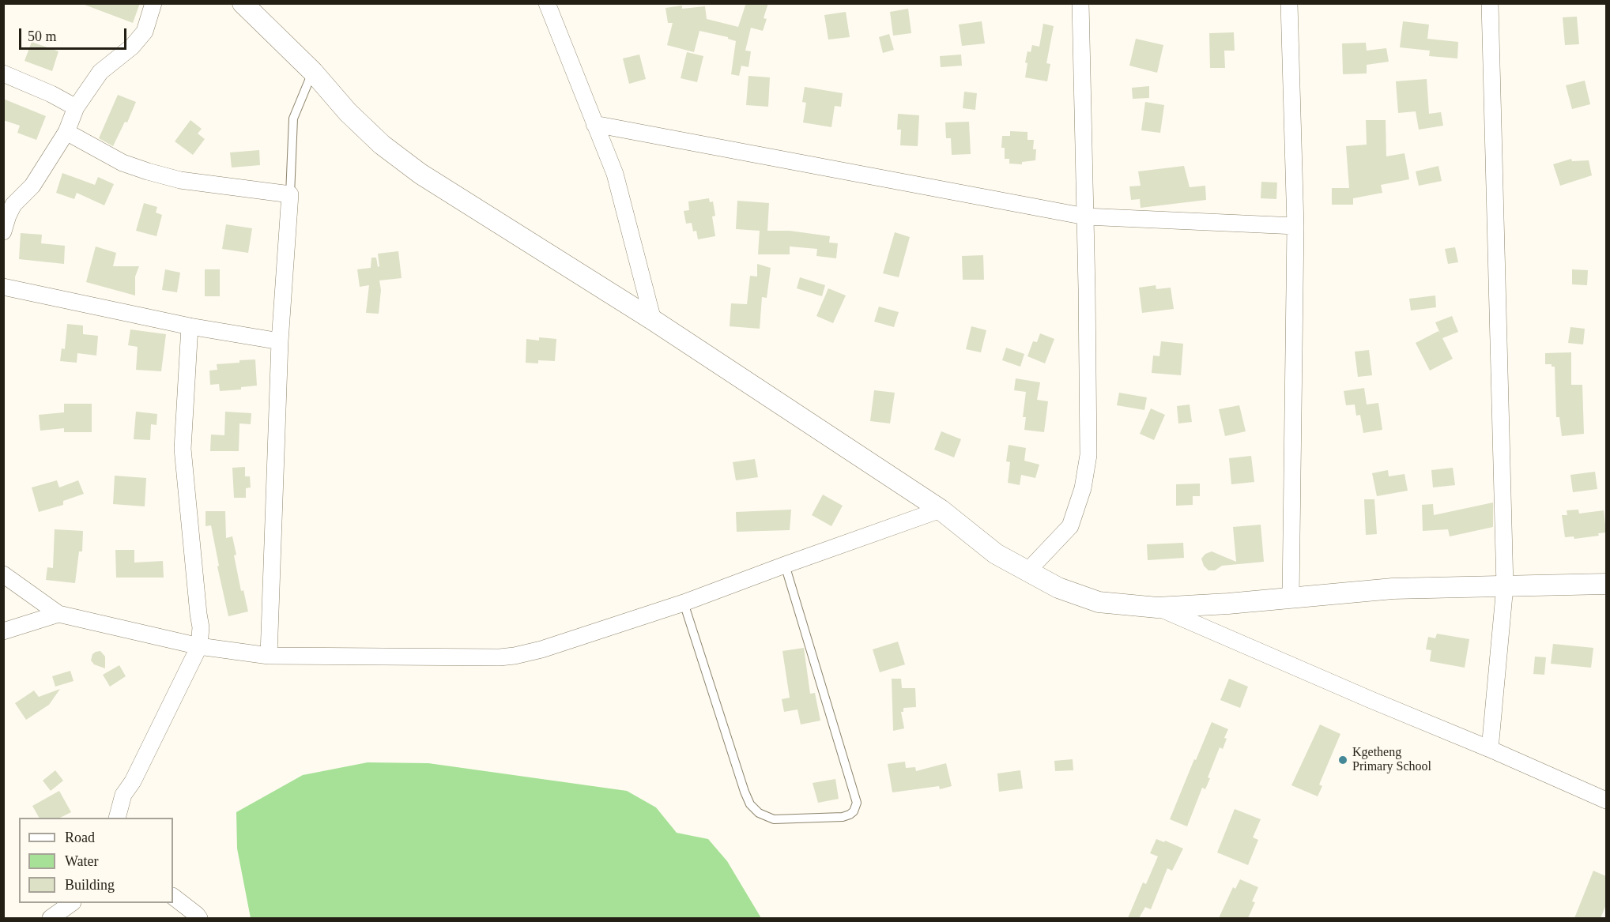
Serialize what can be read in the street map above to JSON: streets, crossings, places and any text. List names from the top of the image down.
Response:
{
  "places": ["Kgetheng Primary School"],
  "legend": ["Road", "Water", "Building"],
  "scale_bar": "50 m"
}
